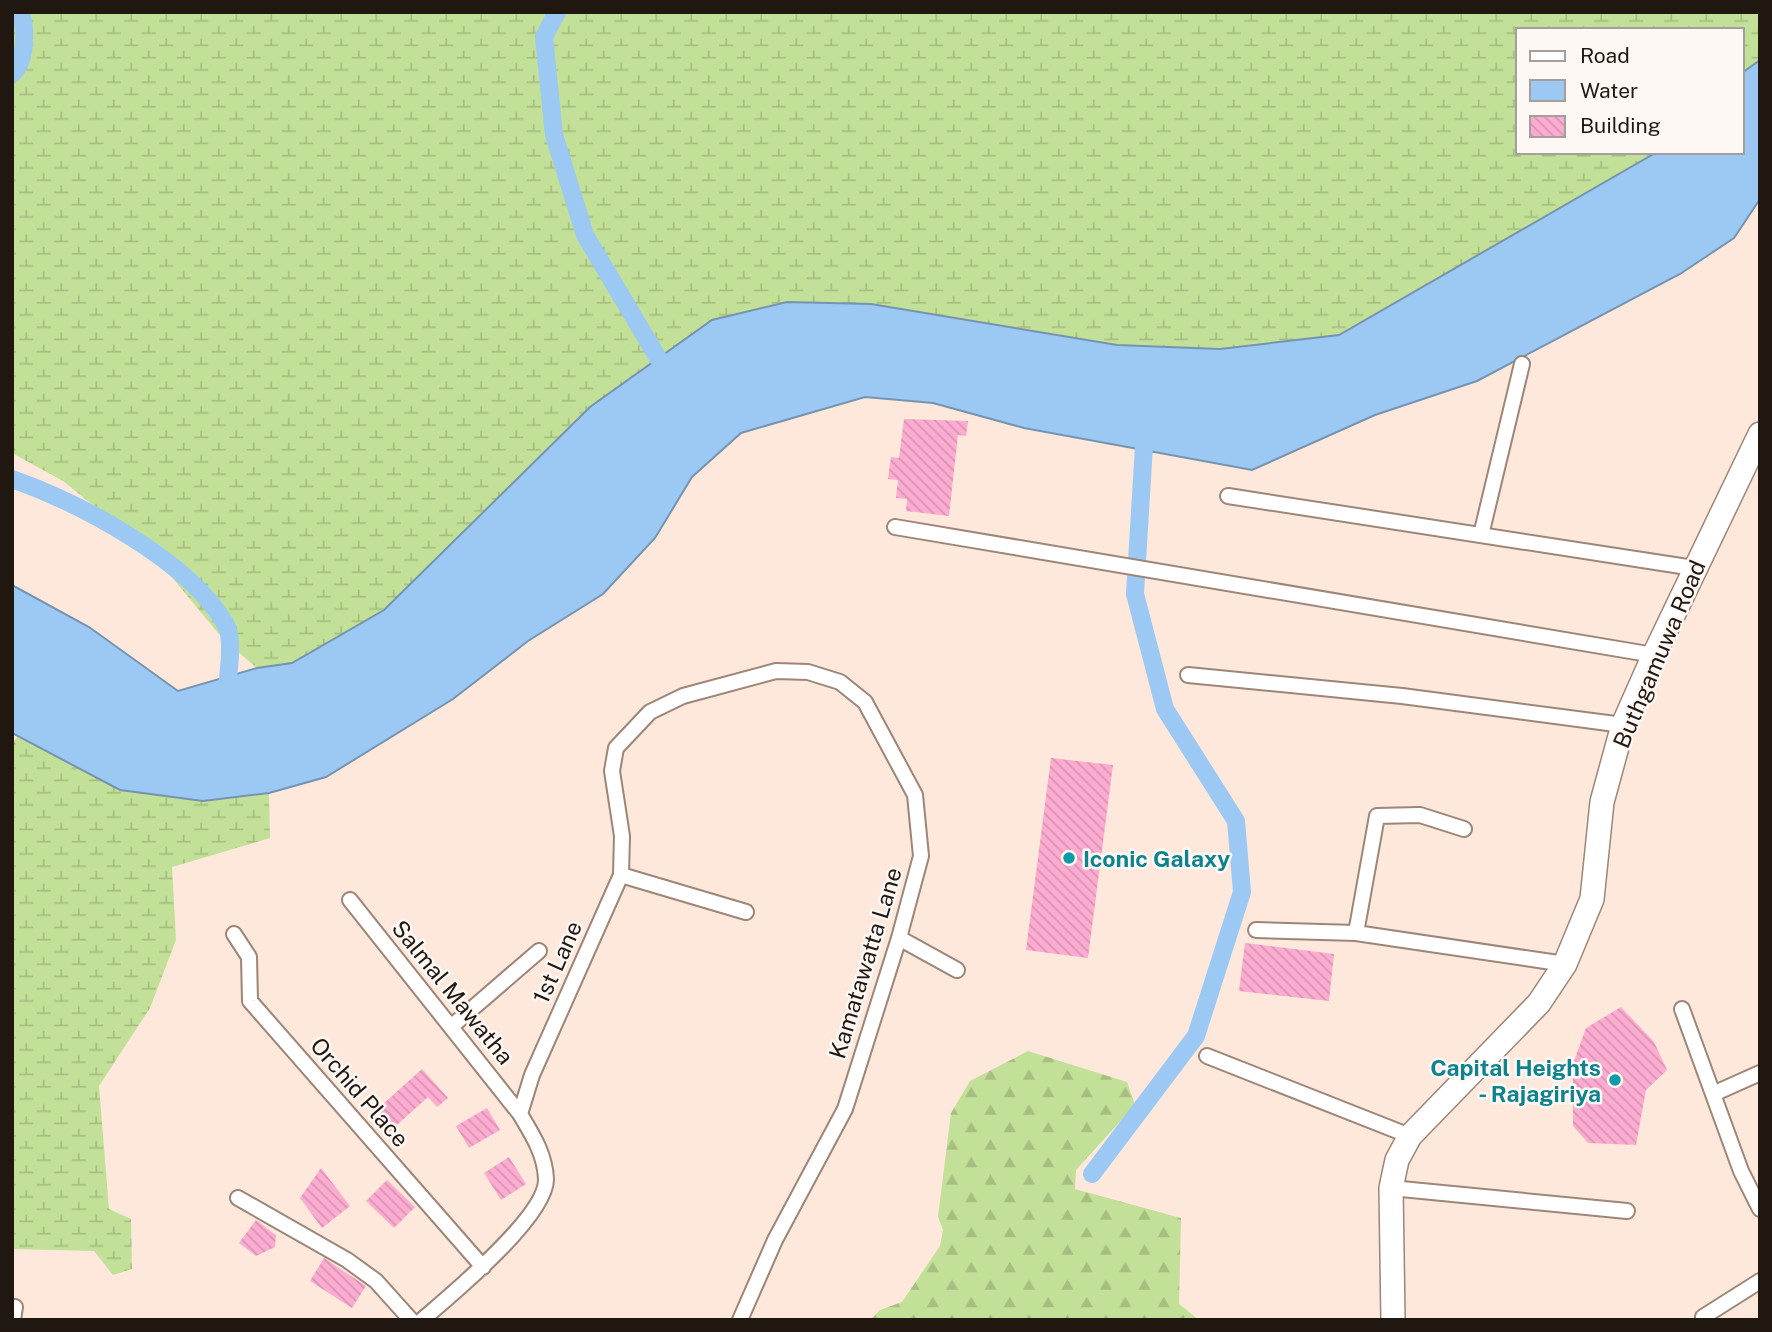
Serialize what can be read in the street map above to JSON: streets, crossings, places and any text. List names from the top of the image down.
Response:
{
  "streets": {
    "main road": ["Buthgamuwa Road"],
    "street": [
      "1st Lane",
      "Kamatawatta Lane",
      "Salmal Mawatha",
      "Orchid Place"
    ]
  },
  "crossings": [
    ["1st Lane", "Kamatawatta Lane"],
    ["1st Lane", "Salmal Mawatha"]
  ],
  "places": ["Iconic Galaxy", "Capital Heights - Rajagiriya"],
  "legend": ["Road", "Water", "Building"]
}
